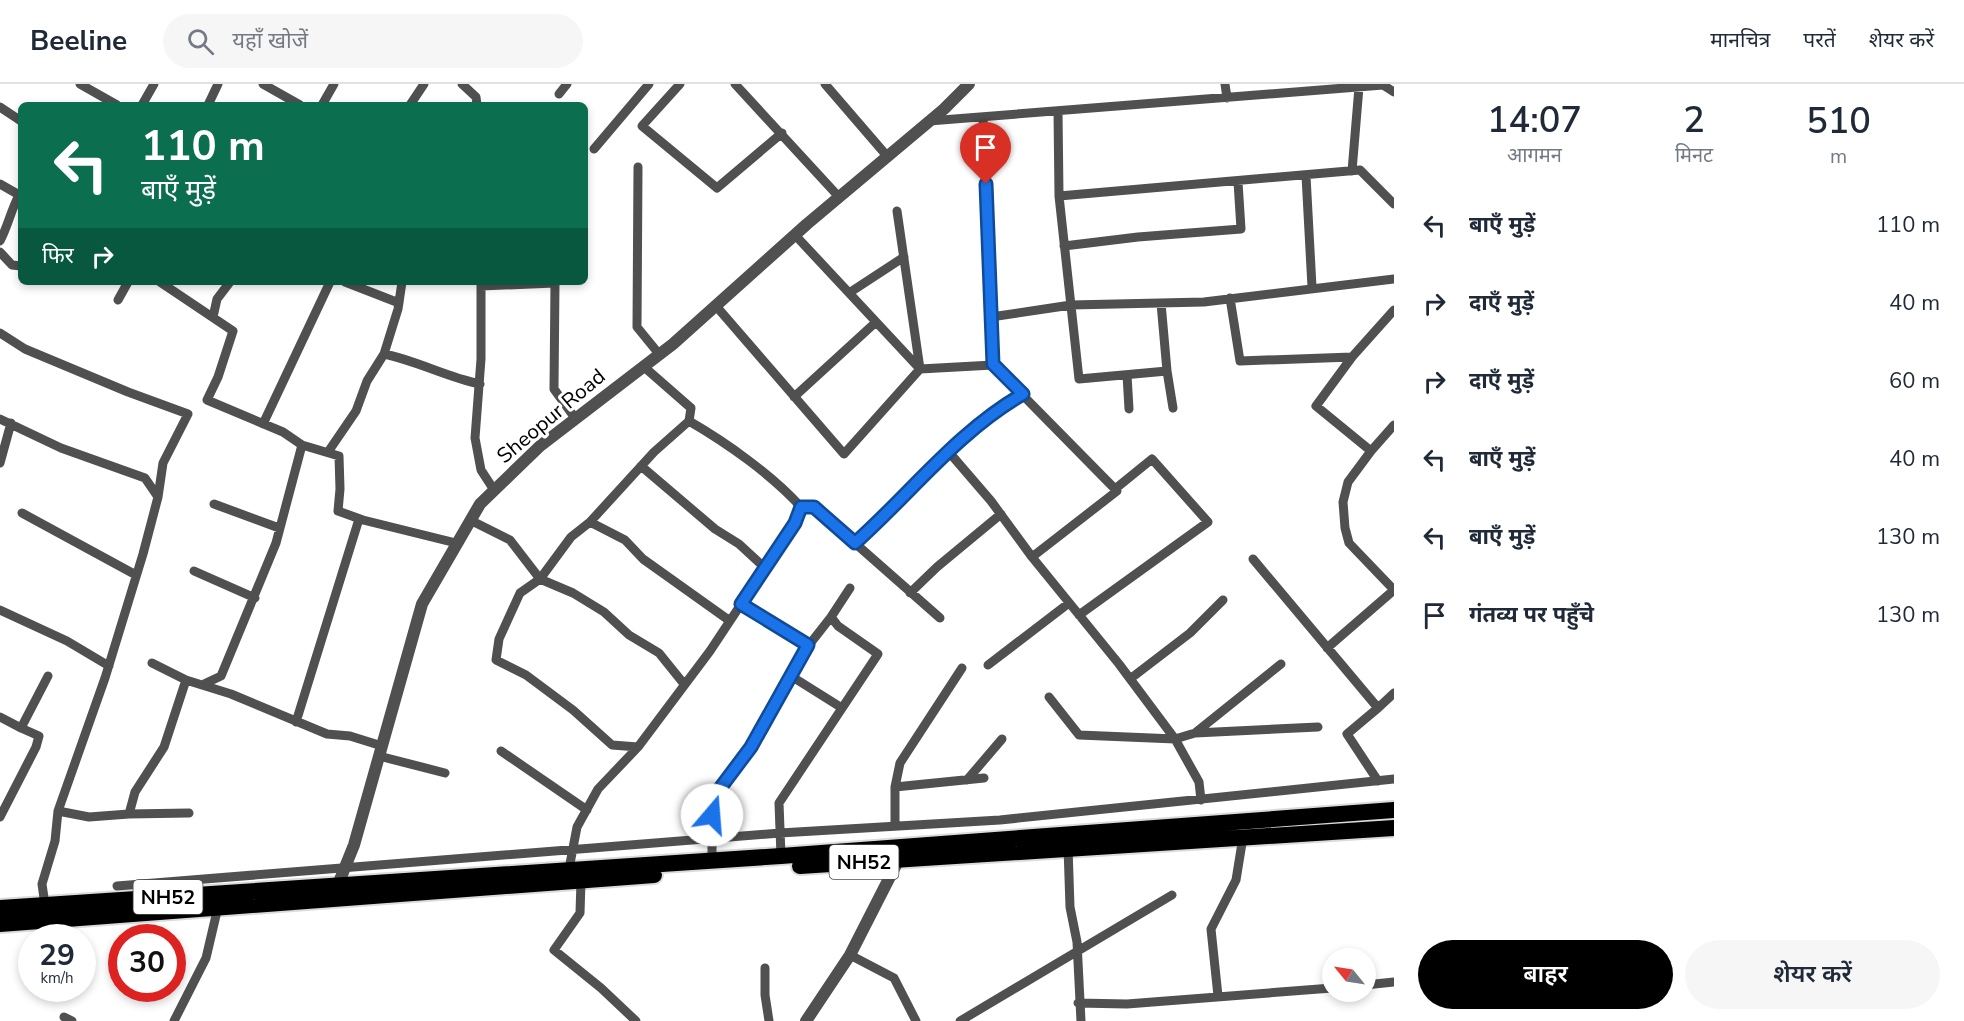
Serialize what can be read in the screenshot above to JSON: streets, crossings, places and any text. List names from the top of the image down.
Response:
{
  "streets": {
    "highway": ["NH52"],
    "street": ["Sheopur Road"]
  },
  "crossings": [
    ["Sheopur Road", "NH52"]
  ],
  "north": "top left",
  "page": {
    "header": "Beeline",
    "search": "यहाँ खोजें",
    "nav": ["मानचित्र", "परतें", "शेयर करें"],
    "eta": [
      "14:07",
      "आगमन",
      "2",
      "मिनट",
      "510",
      "m"
    ],
    "turn": ["110 m", "बाएँ मुड़ें"],
    "list": [
      {
        "name": "बाएँ मुड़ें",
        "value": "110 m"
      },
      {
        "name": "दाएँ मुड़ें",
        "value": "40 m"
      },
      {
        "name": "दाएँ मुड़ें",
        "value": "60 m"
      },
      {
        "name": "बाएँ मुड़ें",
        "value": "40 m"
      },
      {
        "name": "बाएँ मुड़ें",
        "value": "130 m"
      },
      {
        "name": "गंतव्य पर पहुँचे",
        "value": "130 m"
      }
    ],
    "then": "फिर",
    "speed": "29 km/h",
    "limit": "30",
    "buttons": ["बाहर", "शेयर करें"]
  }
}
